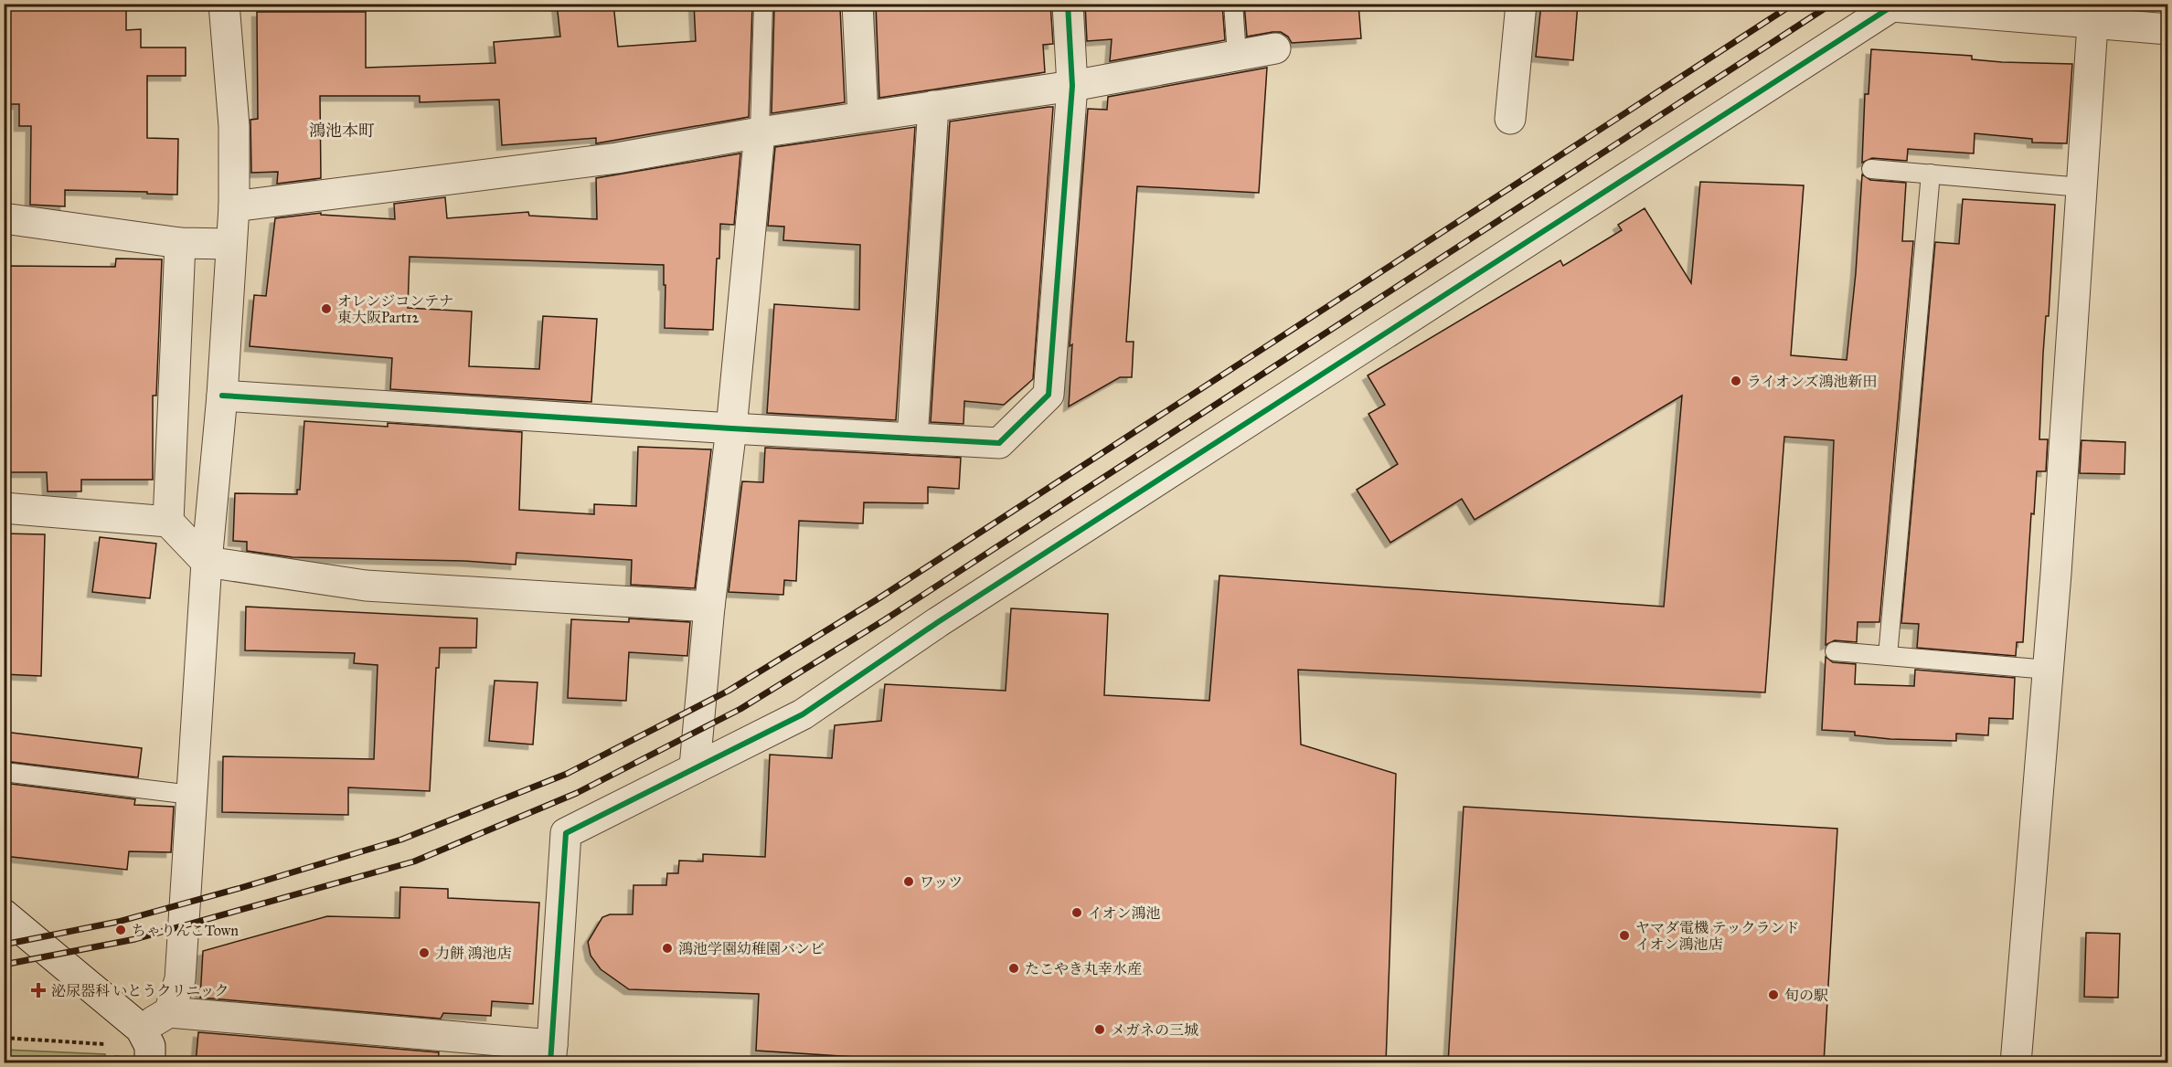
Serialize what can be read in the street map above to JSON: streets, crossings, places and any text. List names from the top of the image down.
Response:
{
  "districts": ["鴻池本町"],
  "places": {
    "other": [
      "オレンジコンテナ 東大阪Part12",
      "ライオンズ鴻池新田",
      "ワッツ",
      "イオン鴻池",
      "ちゃりんこTown",
      "ヤマダ電機 テックランド イオン鴻池店",
      "鴻池学園幼稚園バンビ",
      "力餅 鴻池店",
      "たこやき丸幸水産",
      "旬の駅",
      "メガネの三城"
    ],
    "health": ["泌尿器科 いとうクリニック"]
  }
}
